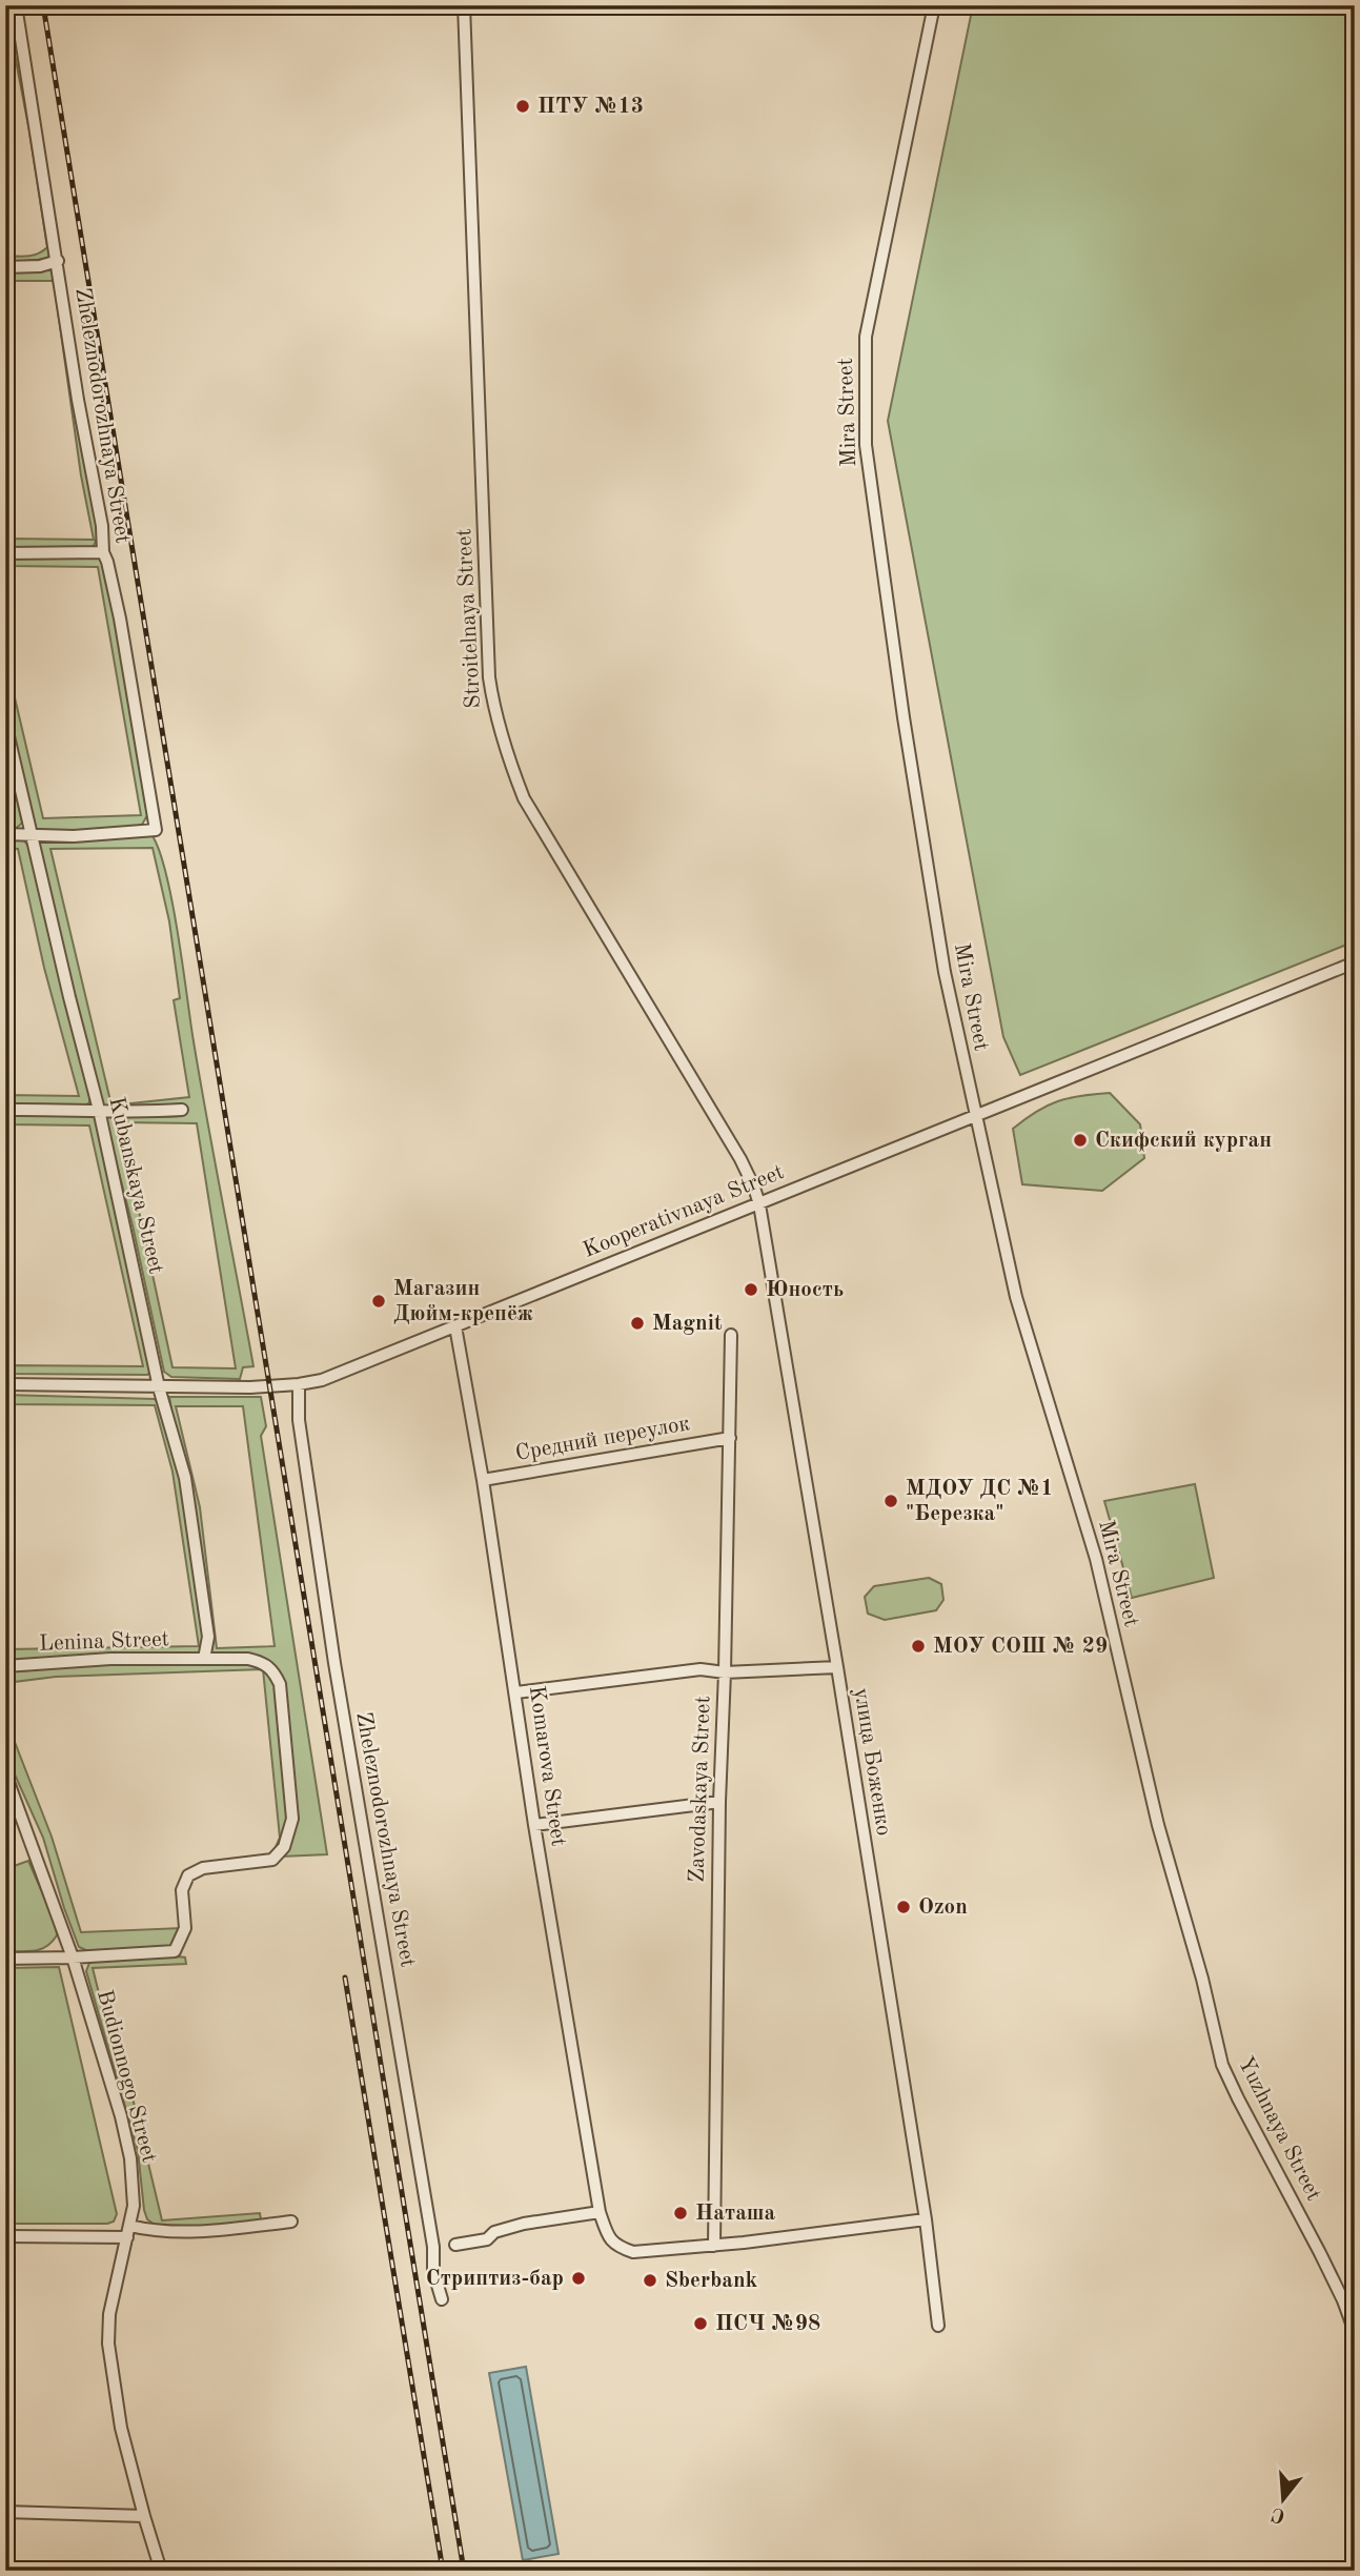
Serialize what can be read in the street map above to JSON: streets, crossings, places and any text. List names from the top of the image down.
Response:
{
  "streets": {
    "street": [
      "Mira Street",
      "Zheleznodorozhnaya Street",
      "Stroitelnaya Street",
      "Kubanskaya Street",
      "Kooperativnaya Street",
      "Средний переулок",
      "Lenina Street",
      "улица Боженко",
      "Komarova Street",
      "Zavodaskaya Street",
      "Budionnogo Street",
      "Yuzhnaya Street"
    ]
  },
  "crossings": [
    ["Mira Street", "Kooperativnaya Street"],
    ["Mira Street", "Yuzhnaya Street"],
    ["Zheleznodorozhnaya Street", "Kubanskaya Street"],
    ["Zheleznodorozhnaya Street", "Kooperativnaya Street"],
    ["Stroitelnaya Street", "Kooperativnaya Street"],
    ["Stroitelnaya Street", "улица Боженко"],
    ["Kubanskaya Street", "Kooperativnaya Street"],
    ["Kubanskaya Street", "Lenina Street"],
    ["Kooperativnaya Street", "улица Боженко"],
    ["Kooperativnaya Street", "Komarova Street"],
    ["Средний переулок", "Komarova Street"],
    ["Средний переулок", "Zavodaskaya Street"],
    ["Komarova Street", "Zavodaskaya Street"]
  ],
  "places": [
    "ПТУ №13",
    "Скифский курган",
    "Юность",
    "Магазин Дюйм-крепёж",
    "Magnit",
    "МДОУ ДС №1 \"Березка\"",
    "МОУ СОШ № 29",
    "Ozon",
    "Наташа",
    "Стриптиз-бар",
    "Sberbank",
    "ПСЧ №98"
  ],
  "north": "bottom"
}
